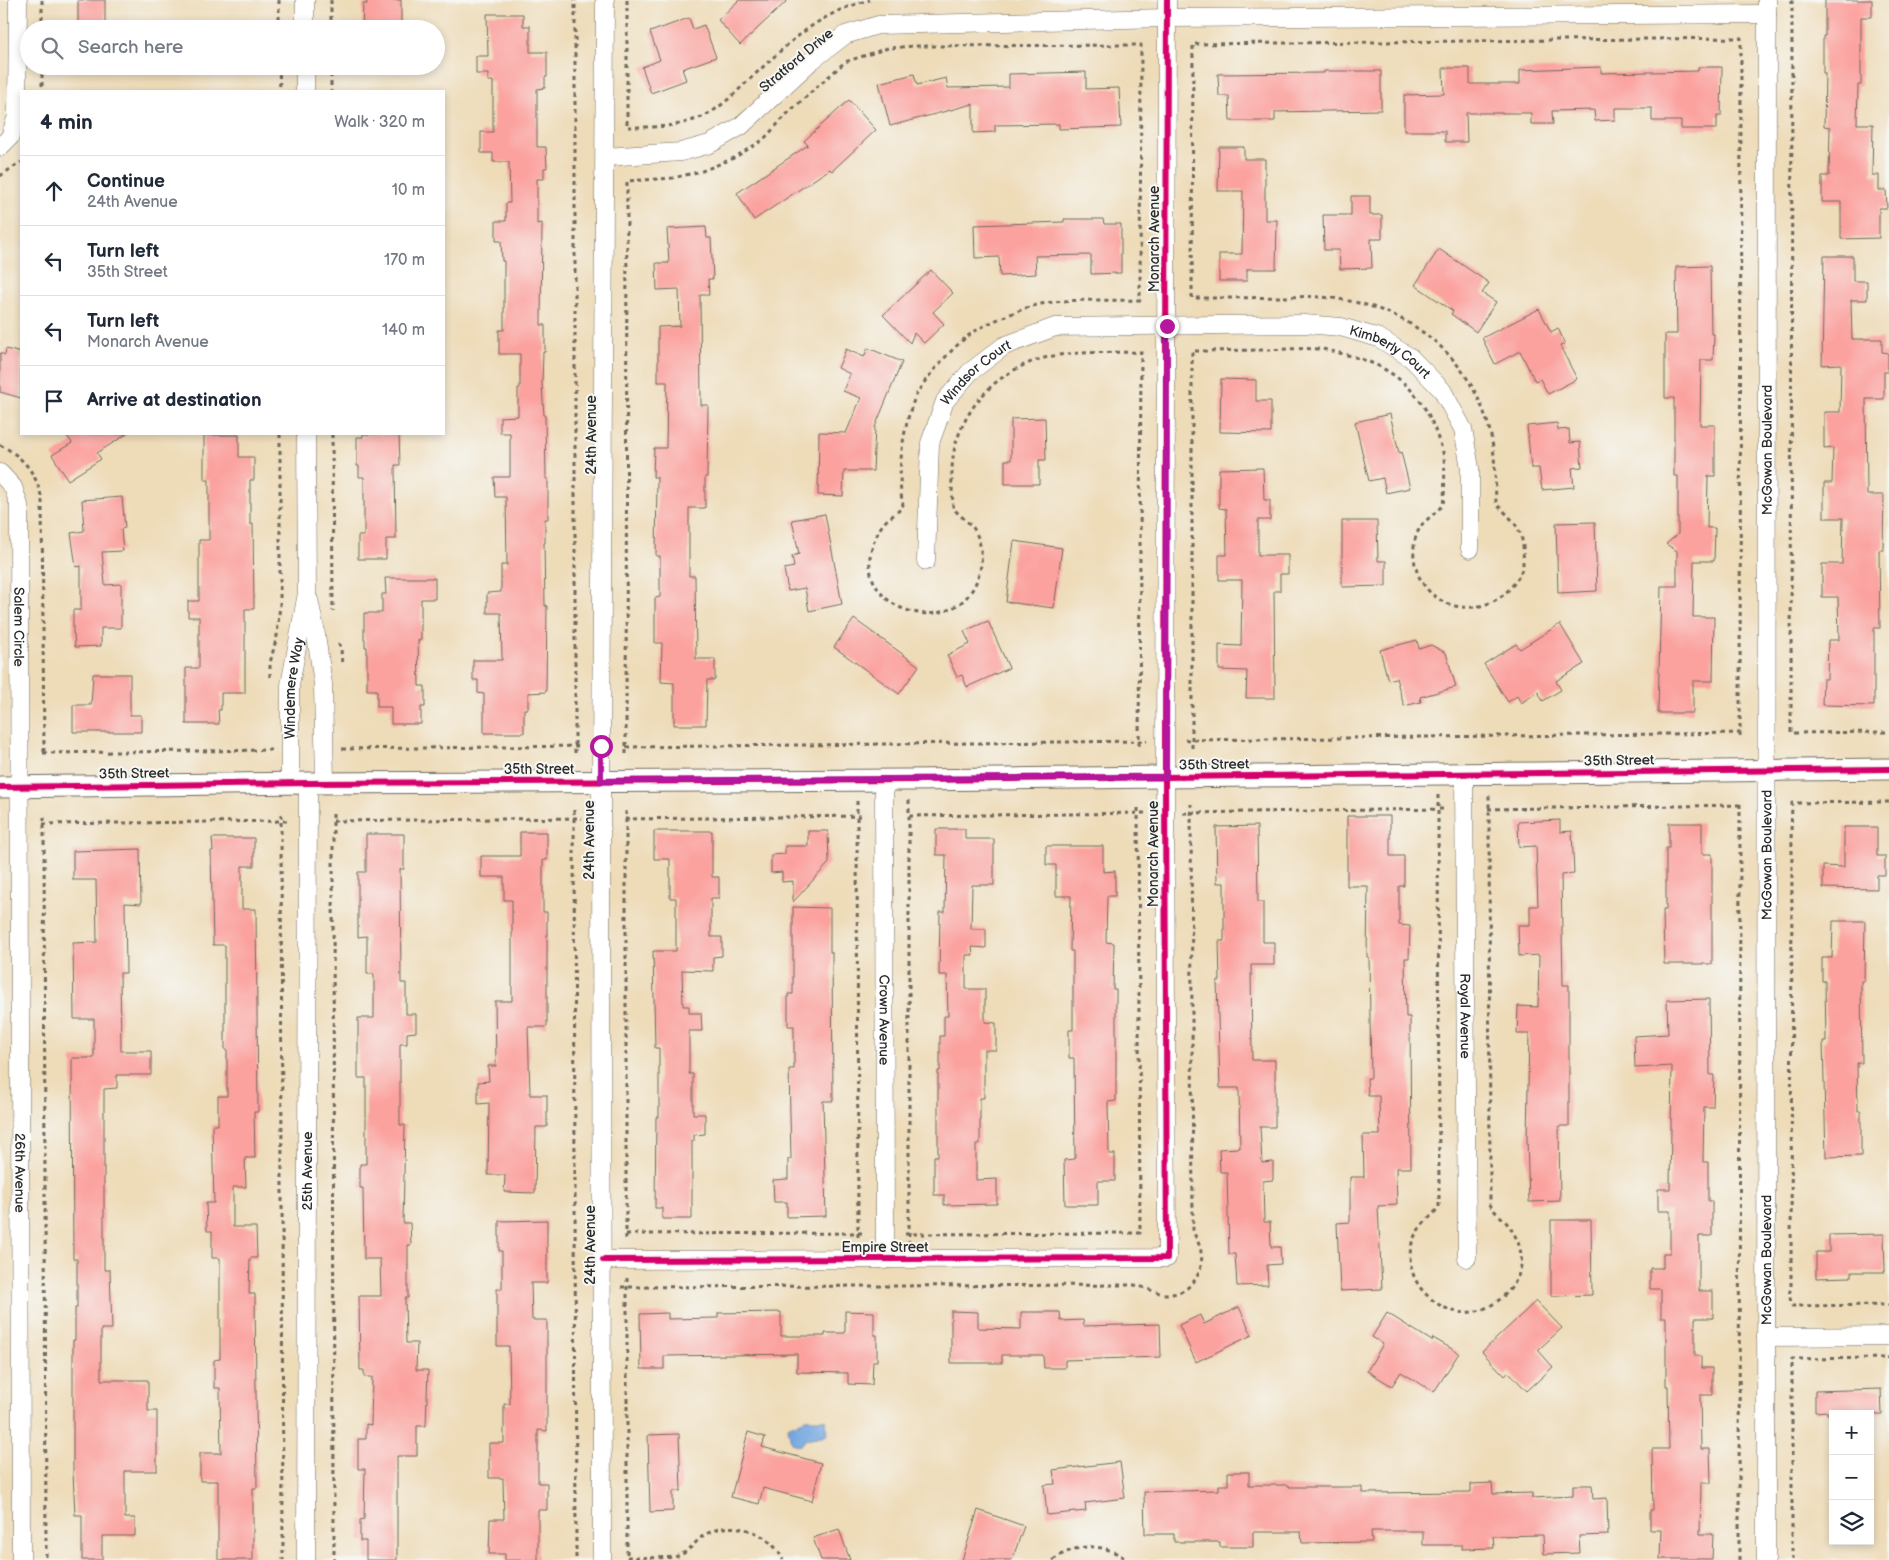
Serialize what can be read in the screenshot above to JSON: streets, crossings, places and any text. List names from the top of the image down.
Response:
{
  "streets": {
    "street": [
      "Stratford Drive",
      "Monarch Avenue",
      "Kimberly Court",
      "Windsor Court",
      "24th Avenue",
      "McGowan Boulevard",
      "Salem Circle",
      "Windemere Way",
      "35th Street",
      "Royal Avenue",
      "Crown Avenue",
      "25th Avenue",
      "26th Avenue",
      "Empire Street"
    ]
  },
  "crossings": [
    ["Stratford Drive", "Monarch Avenue"],
    ["Stratford Drive", "24th Avenue"],
    ["Stratford Drive", "McGowan Boulevard"],
    ["Monarch Avenue", "Kimberly Court"],
    ["Monarch Avenue", "Windsor Court"],
    ["Monarch Avenue", "35th Street"],
    ["Monarch Avenue", "Empire Street"],
    ["Kimberly Court", "Windsor Court"],
    ["24th Avenue", "35th Street"],
    ["24th Avenue", "Empire Street"],
    ["McGowan Boulevard", "35th Street"],
    ["Salem Circle", "35th Street"],
    ["Salem Circle", "26th Avenue"],
    ["Windemere Way", "35th Street"],
    ["Windemere Way", "25th Avenue"],
    ["35th Street", "Royal Avenue"],
    ["35th Street", "Crown Avenue"],
    ["35th Street", "25th Avenue"],
    ["35th Street", "26th Avenue"],
    ["Crown Avenue", "Empire Street"]
  ],
  "page": {
    "search": "Search here",
    "heading": ["4 min", "Walk · 320 m"],
    "list": [
      ["Continue", "24th Avenue", "10 m"],
      ["Turn left", "35th Street", "170 m"],
      ["Turn left", "Monarch Avenue", "140 m"],
      "Arrive at destination"
    ],
    "map_buttons": ["+", "−"]
  }
}
